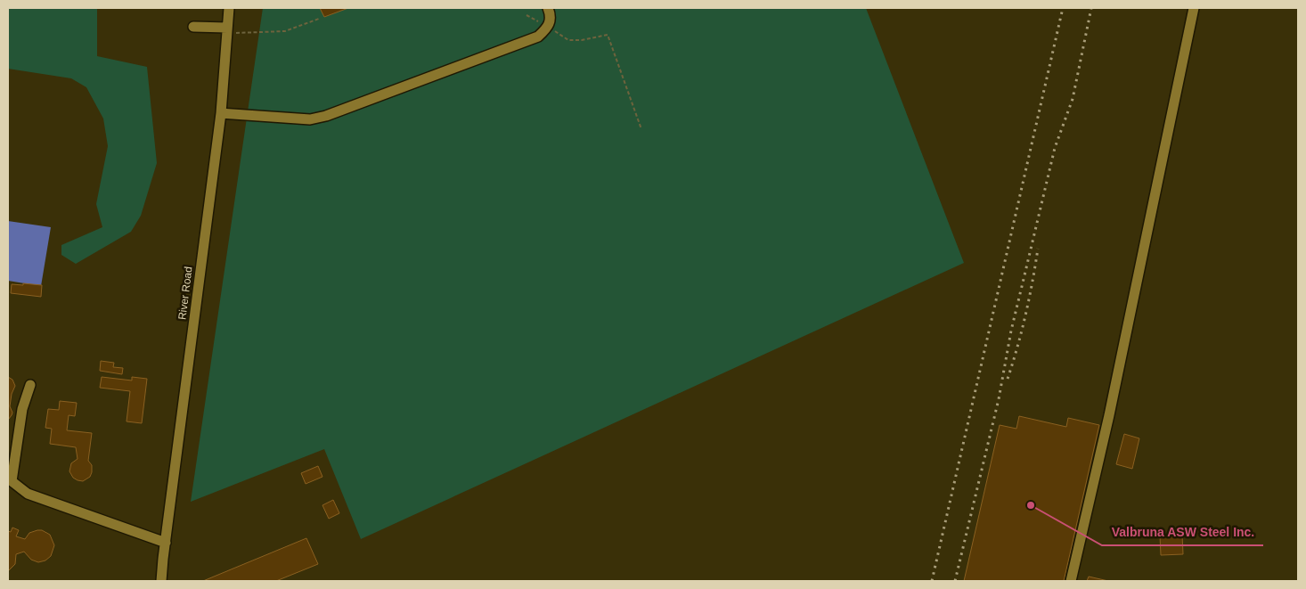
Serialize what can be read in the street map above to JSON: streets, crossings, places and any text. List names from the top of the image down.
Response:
{
  "streets": {
    "street": ["River Road"]
  },
  "places": ["Valbruna ASW Steel Inc."]
}
